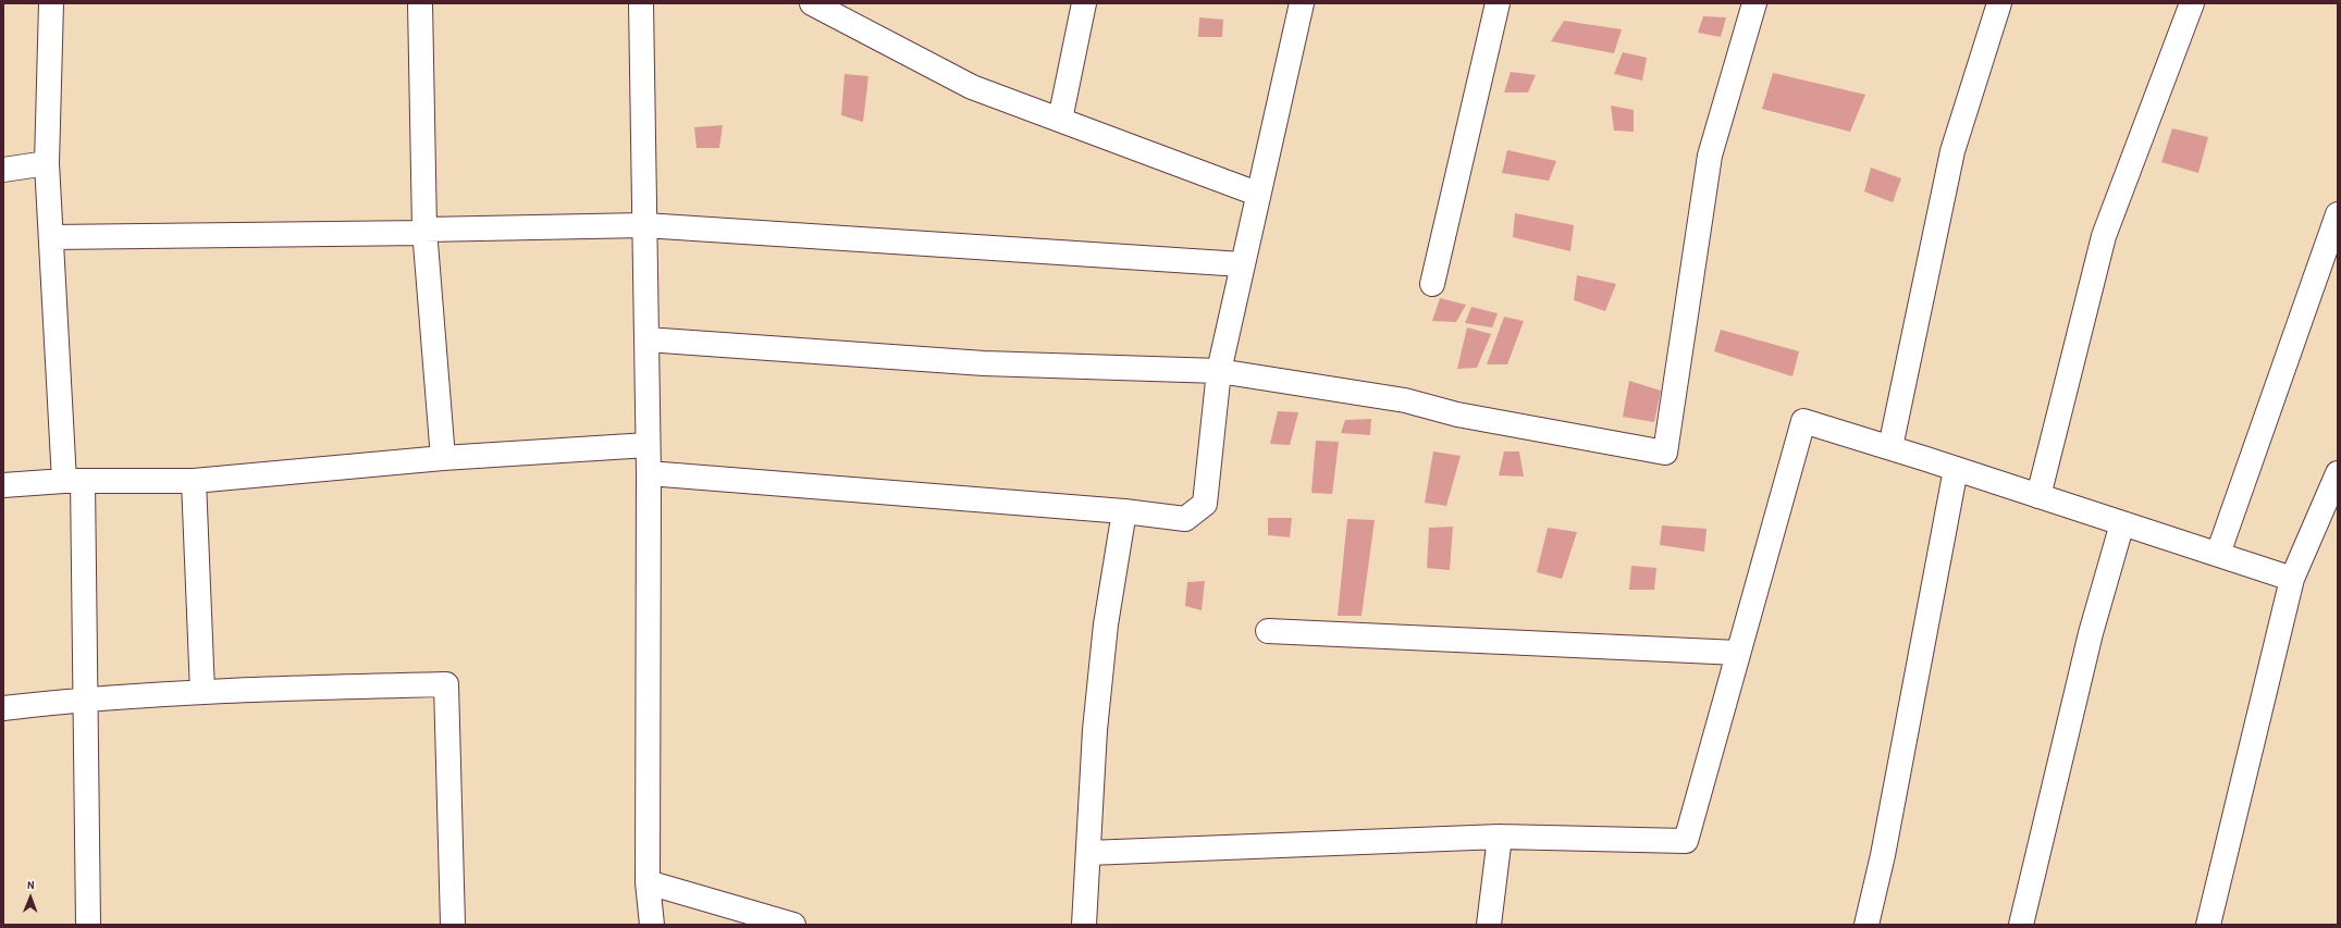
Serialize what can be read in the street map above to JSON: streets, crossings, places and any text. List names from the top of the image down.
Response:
{
  "north": "top"
}
